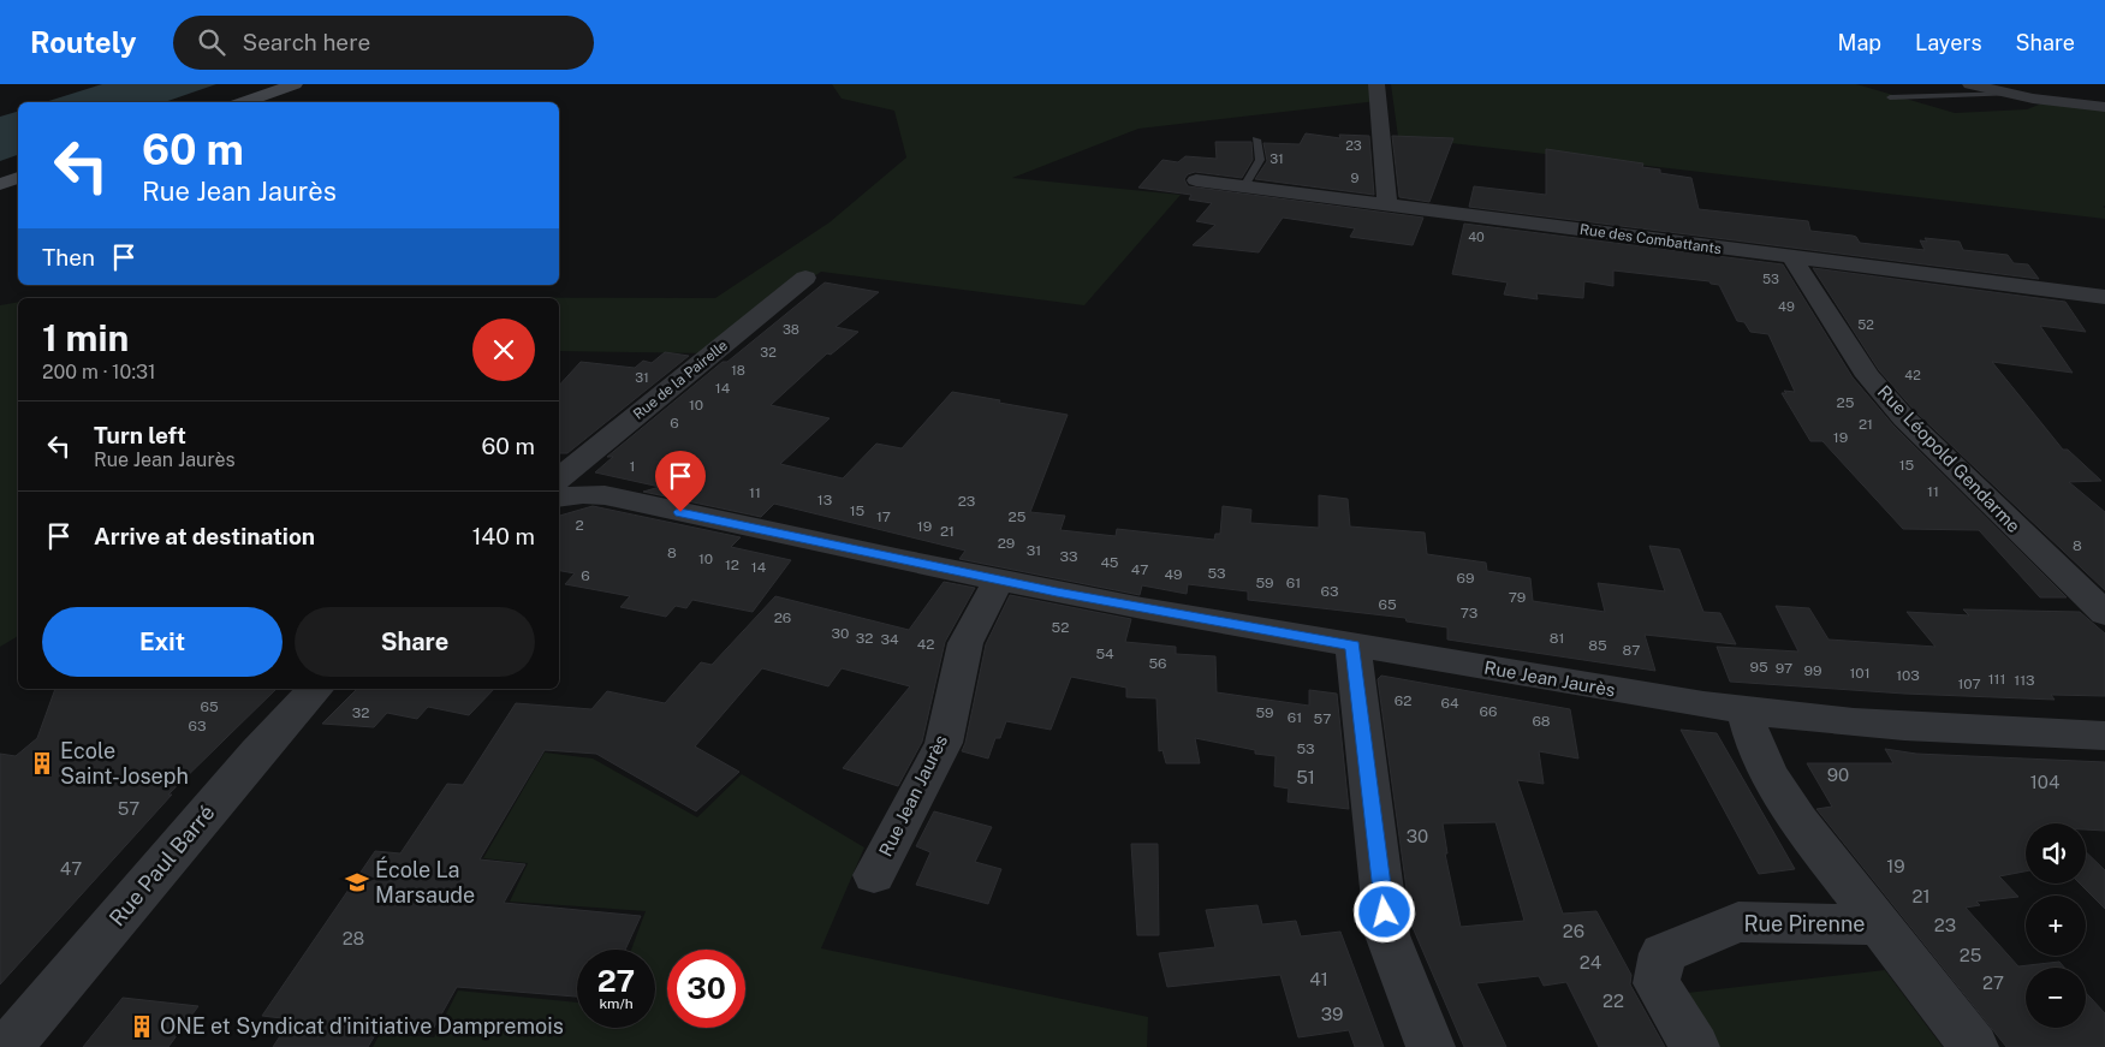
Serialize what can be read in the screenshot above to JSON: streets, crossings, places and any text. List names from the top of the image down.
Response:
{
  "streets": {
    "street": [
      "Rue des Combattants",
      "Rue de la Pairelle",
      "Rue Léopold Gendarme",
      "Rue Jean Jaurès",
      "Rue Paul Barré",
      "Rue Pirenne"
    ]
  },
  "crossings": [
    ["Rue des Combattants", "Rue Léopold Gendarme"],
    ["Rue Jean Jaurès", "Rue Pirenne"]
  ],
  "places": {
    "building": ["Ecole Saint-Joseph", "ONE et Syndicat d'initiative Dampremois"],
    "school or university": ["École La Marsaude"]
  },
  "house_numbers": [
    "23",
    "31",
    "9",
    "40",
    "53",
    "49",
    "52",
    "38",
    "32",
    "18",
    "42",
    "31",
    "14",
    "25",
    "10",
    "6",
    "21",
    "19",
    "15",
    "1",
    "11",
    "11",
    "13",
    "23",
    "15",
    "17",
    "25",
    "2",
    "19",
    "21",
    "29",
    "8",
    "31",
    "8",
    "33",
    "10",
    "45",
    "12",
    "14",
    "47",
    "53",
    "49",
    "6",
    "69",
    "59",
    "61",
    "63",
    "79",
    "65",
    "73",
    "26",
    "52",
    "30",
    "32",
    "81",
    "34",
    "42",
    "85",
    "87",
    "54",
    "56",
    "95",
    "97",
    "99",
    "101",
    "103",
    "111",
    "113",
    "107",
    "62",
    "64",
    "65",
    "66",
    "32",
    "59",
    "61",
    "57",
    "68",
    "63",
    "53",
    "90",
    "51",
    "104",
    "57",
    "30",
    "19",
    "47",
    "21",
    "23",
    "26",
    "28",
    "25",
    "24",
    "41",
    "27",
    "22",
    "39"
  ],
  "page": {
    "header": "Routely",
    "search": "Search here",
    "nav": ["Map", "Layers", "Share"],
    "turn": ["60 m", "Rue Jean Jaurès"],
    "then": "Then",
    "heading": ["1 min", "200 m · 10:31"],
    "list": [
      {
        "name": "Turn left",
        "note": "Rue Jean Jaurès",
        "value": "60 m"
      },
      {
        "name": "Arrive at destination",
        "value": "140 m"
      }
    ],
    "buttons": ["Exit", "Share"],
    "map_buttons": ["+", "−"],
    "speed": "27 km/h",
    "limit": "30"
  }
}
